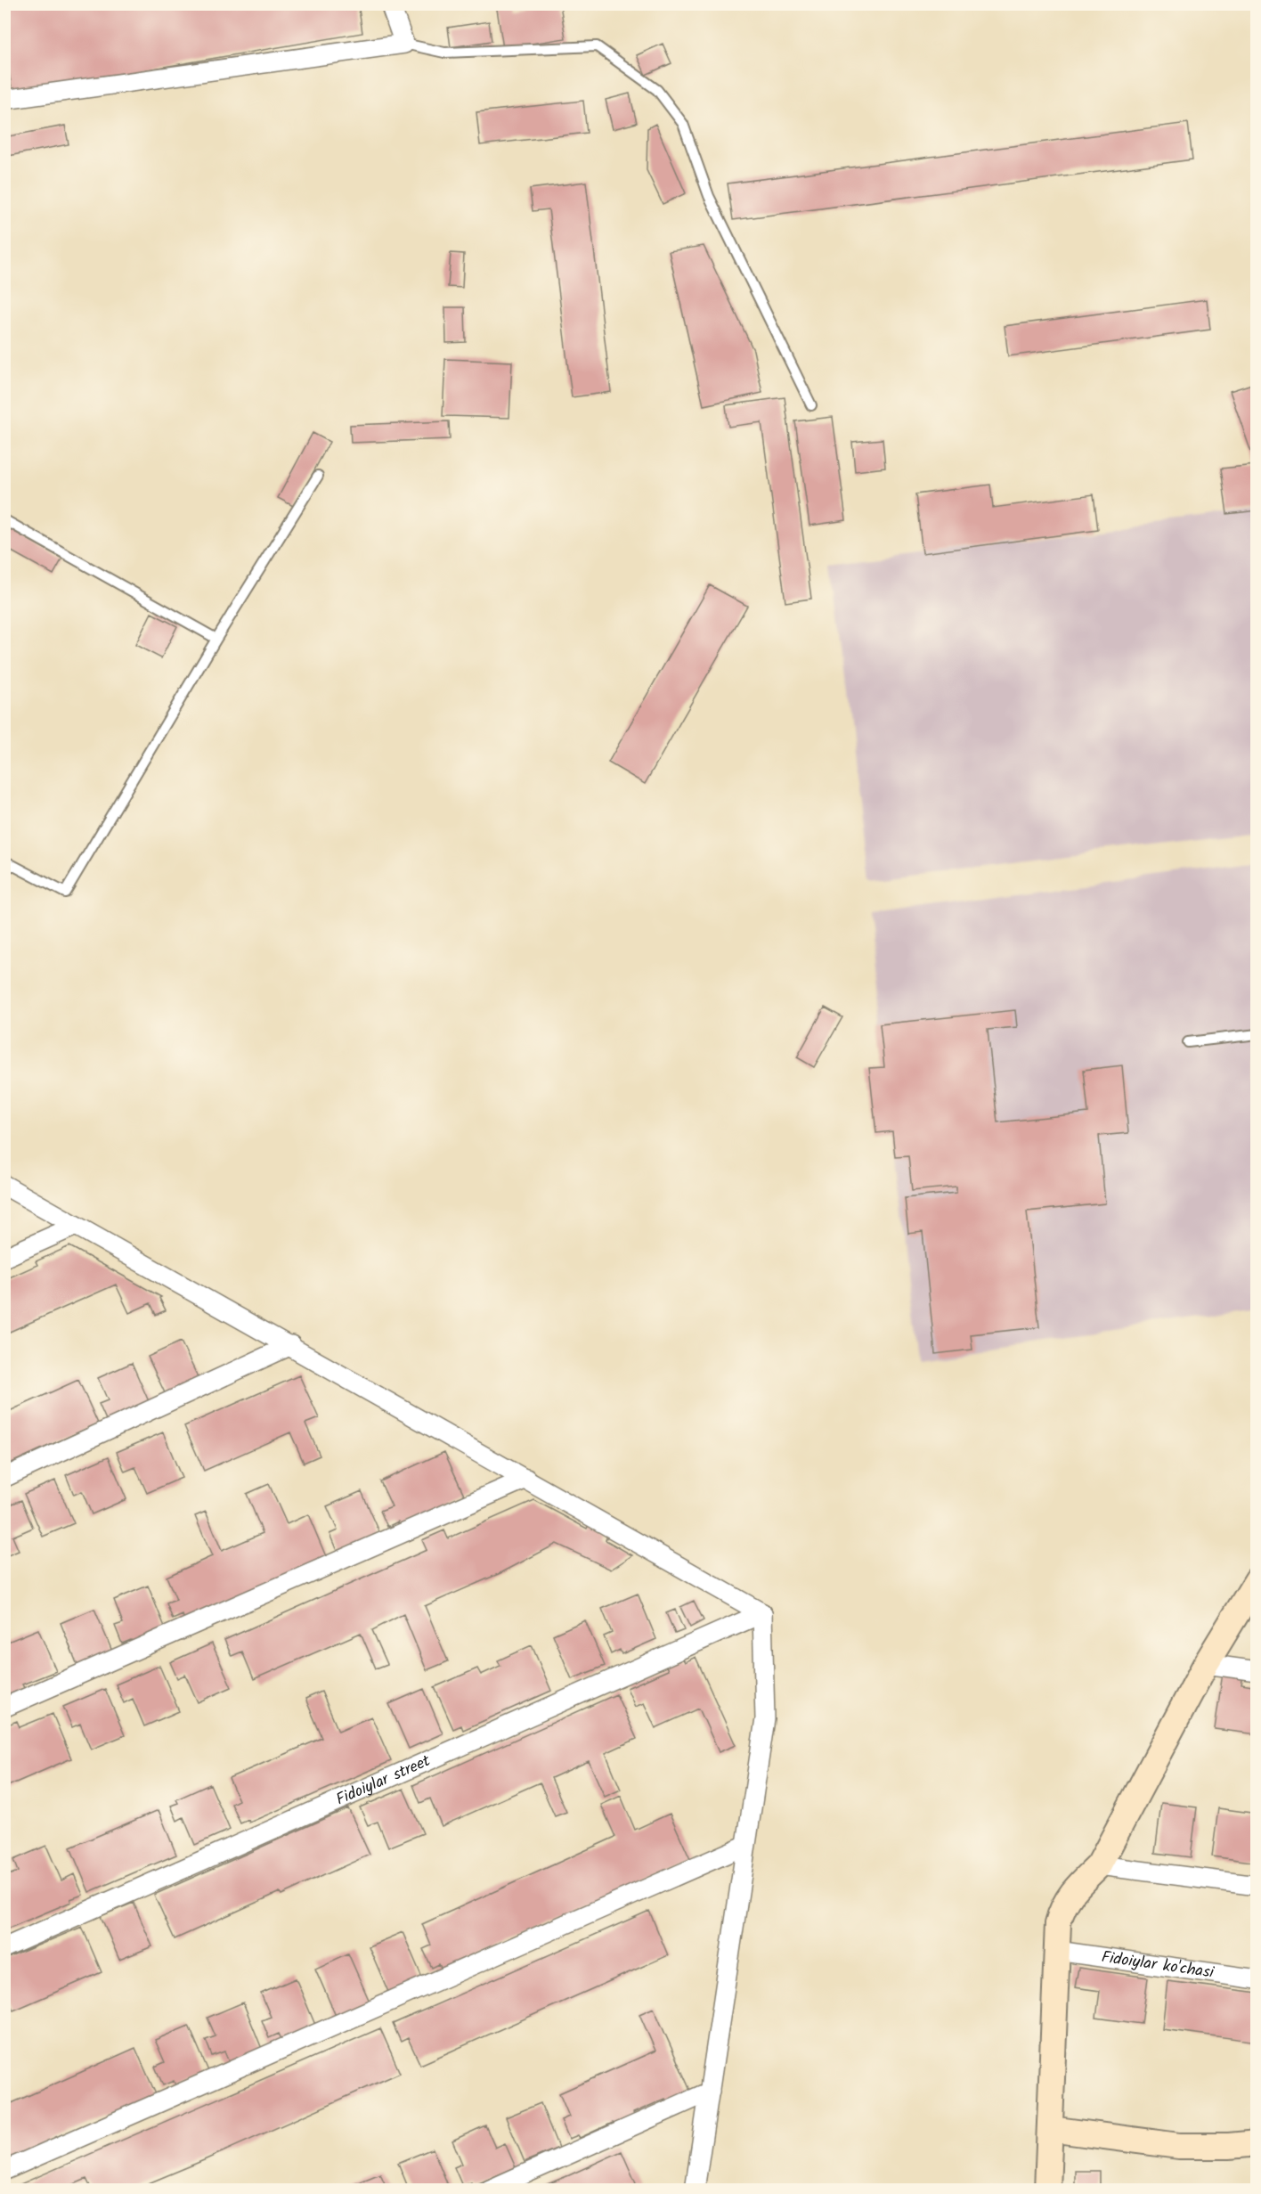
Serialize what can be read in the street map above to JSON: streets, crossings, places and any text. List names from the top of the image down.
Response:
{
  "streets": {
    "street": ["Fidoiylar street", "Fidoiylar ko'chasi"]
  }
}
